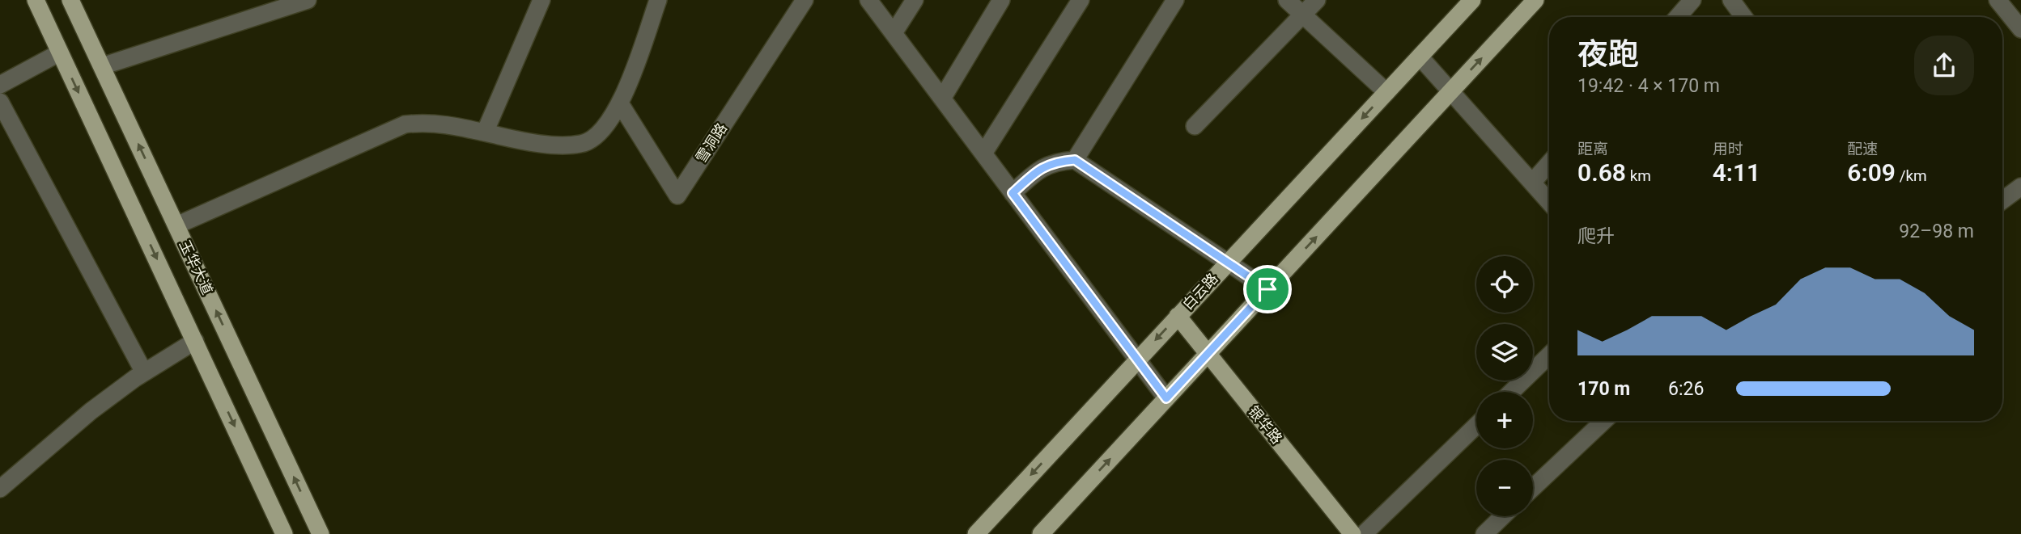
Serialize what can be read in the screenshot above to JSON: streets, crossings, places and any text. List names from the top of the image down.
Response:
{
  "streets": {
    "main road": ["玉华大道", "白云路", "银华路"],
    "street": ["雪洞路"]
  },
  "crossings": [
    ["白云路", "银华路"]
  ],
  "page": {
    "heading": ["夜跑", "19:42 · 4 × 170 m"],
    "stats": [
      ["距离", "0.68 km"],
      ["用时", "4:11"],
      ["配速", "6:09 /km"]
    ],
    "chart": ["爬升", "92–98 m"],
    "map_buttons": ["+", "−"],
    "list": [
      {
        "name": "170 m",
        "note": "6:26"
      }
    ]
  }
}
